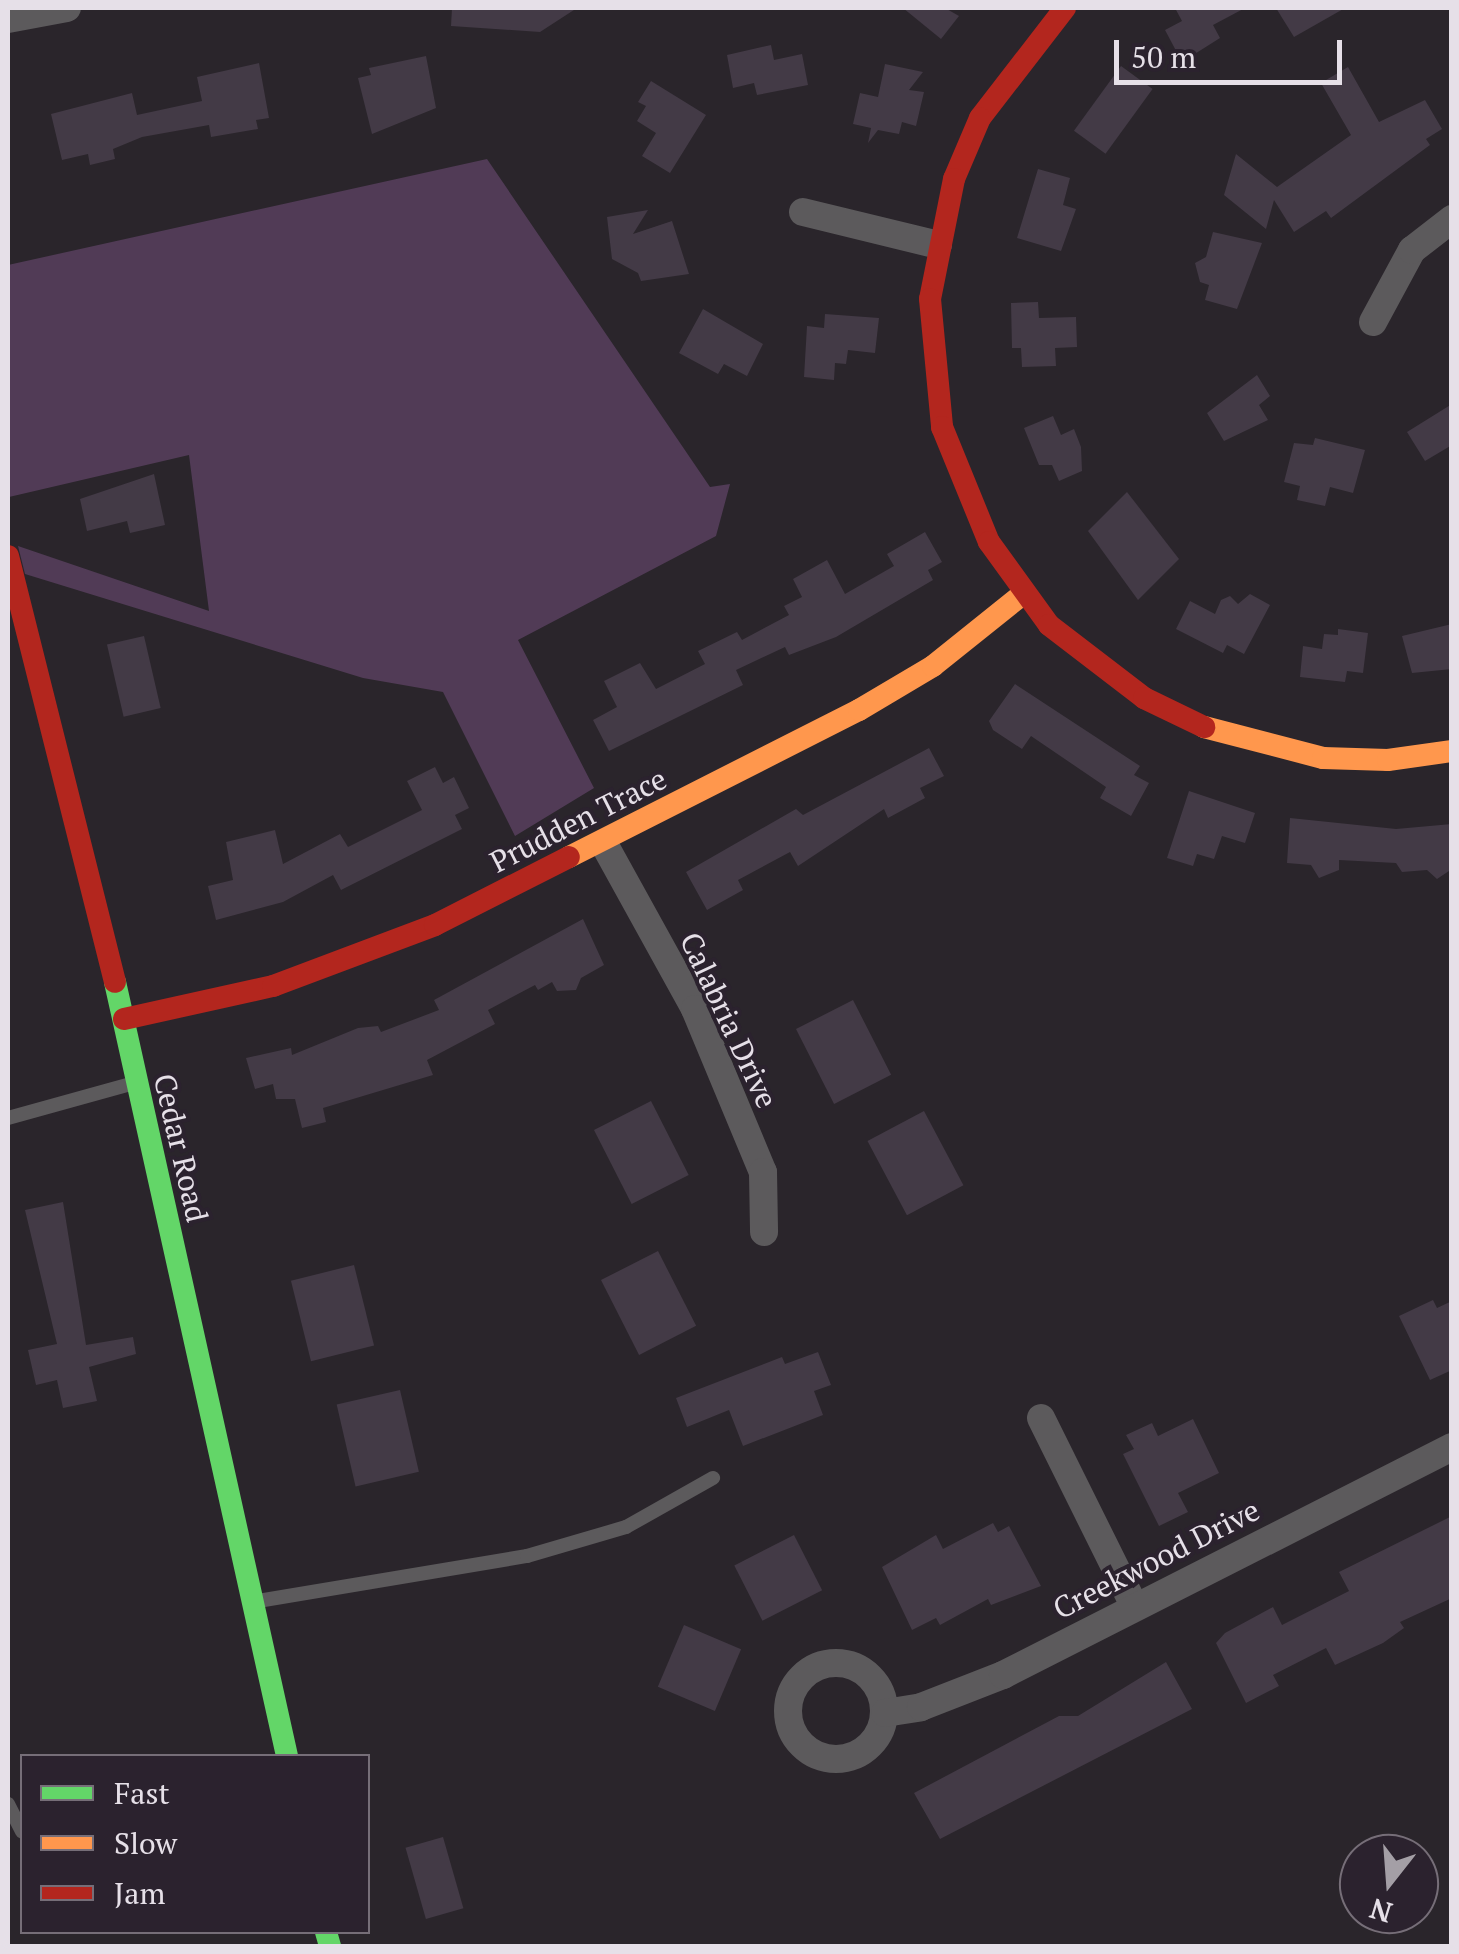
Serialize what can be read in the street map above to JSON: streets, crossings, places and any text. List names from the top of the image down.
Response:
{
  "streets": {
    "street": [
      "Prudden Trace",
      "Calabria Drive",
      "Cedar Road",
      "Creekwood Drive"
    ]
  },
  "crossings": [
    ["Prudden Trace", "Calabria Drive"],
    ["Prudden Trace", "Cedar Road"]
  ],
  "legend": ["Fast", "Slow", "Jam"],
  "scale_bar": "50 m",
  "north": "bottom"
}
